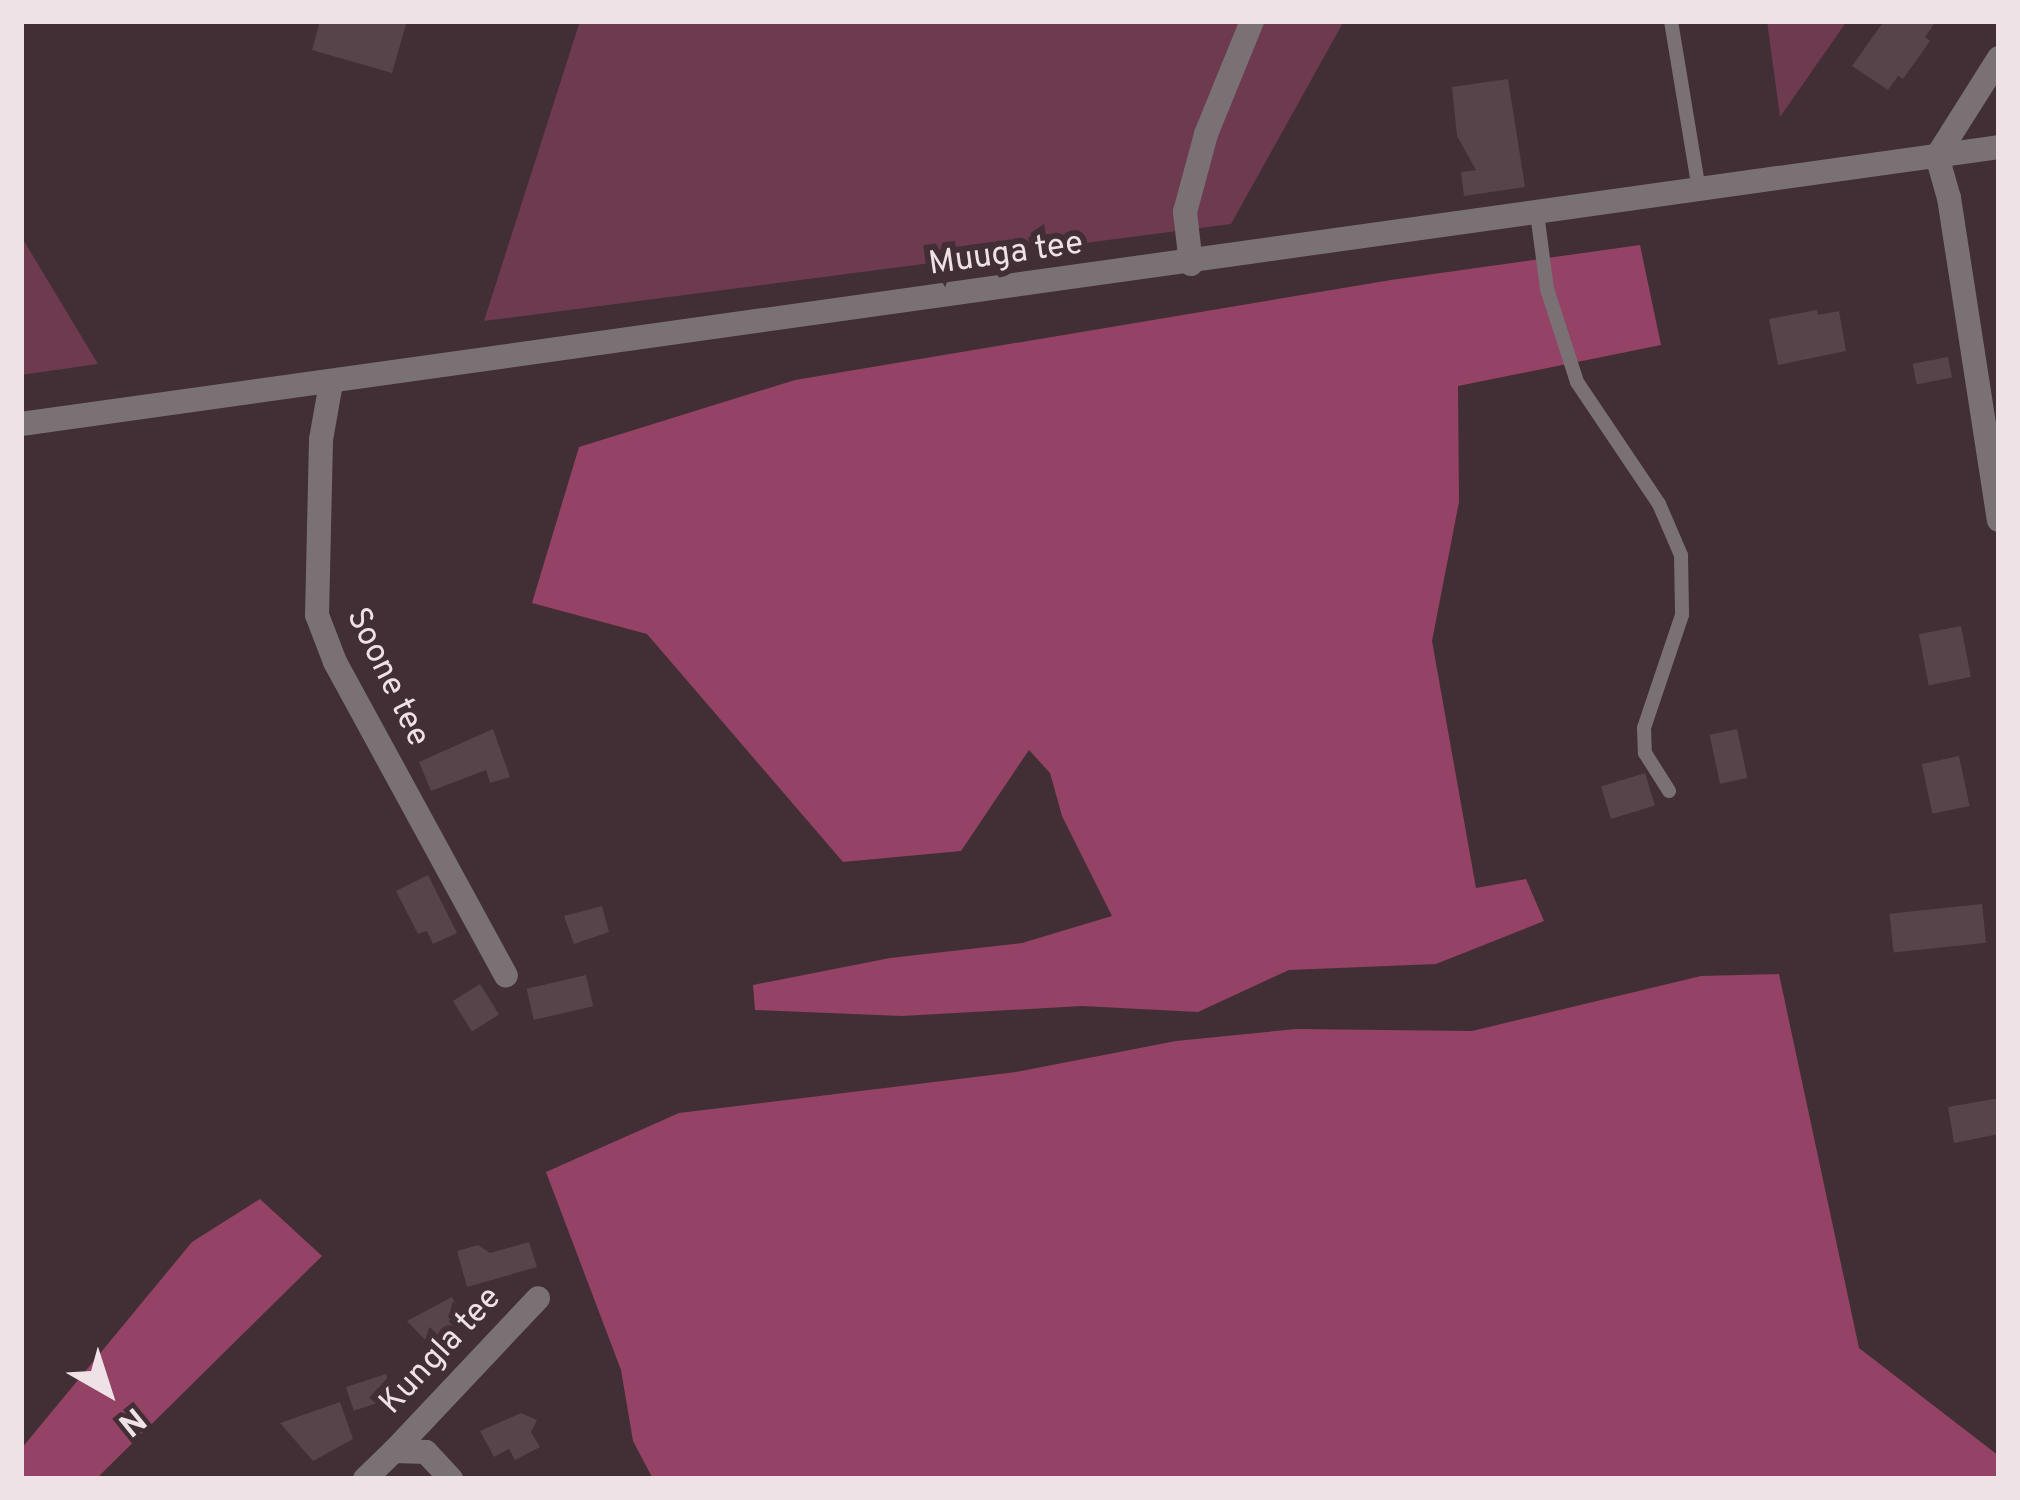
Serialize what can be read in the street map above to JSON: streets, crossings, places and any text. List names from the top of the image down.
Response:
{
  "streets": {
    "street": ["Muuga tee", "Soone tee", "Kungla tee"]
  },
  "crossings": [
    ["Muuga tee", "Soone tee"]
  ],
  "north": "bottom right"
}
